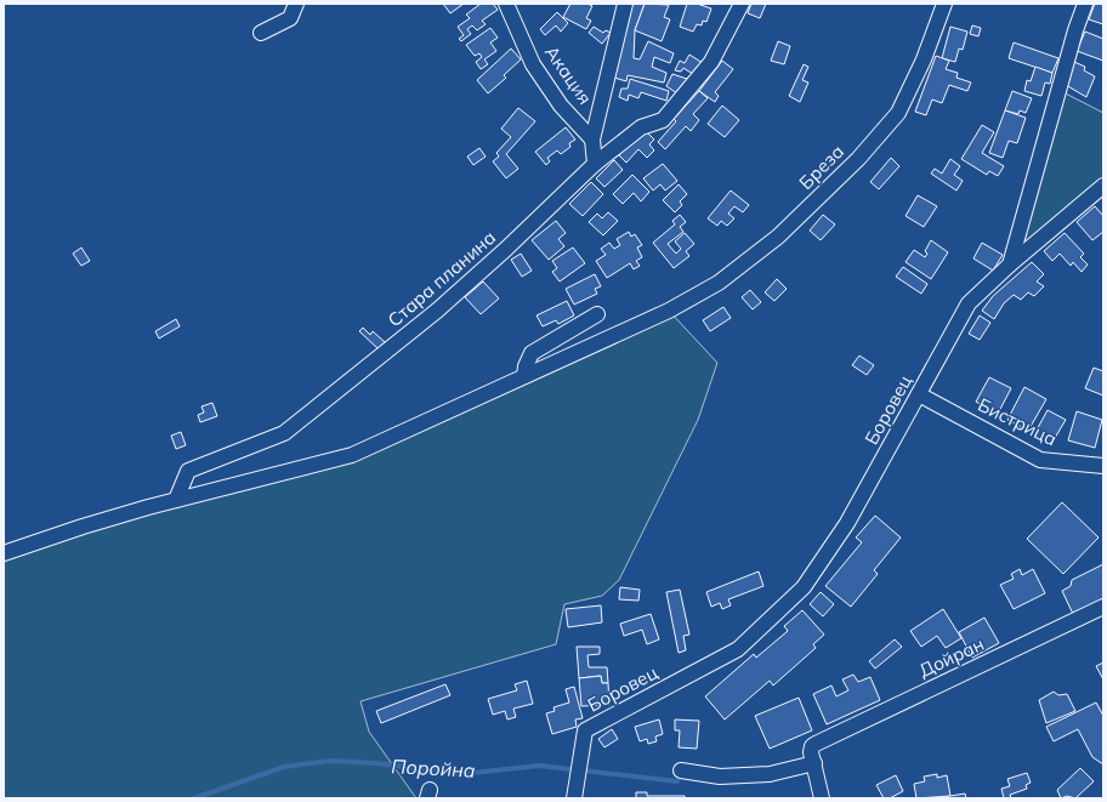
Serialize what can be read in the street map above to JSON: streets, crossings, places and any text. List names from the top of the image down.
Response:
{
  "streets": {
    "street": [
      "Акация",
      "Бреза",
      "Стара планина",
      "Боровец",
      "Бистрица",
      "Дойран"
    ]
  },
  "crossings": [
    ["Бреза", "Стара планина"],
    ["Боровец", "Бистрица"]
  ],
  "water": ["Поройна"]
}
